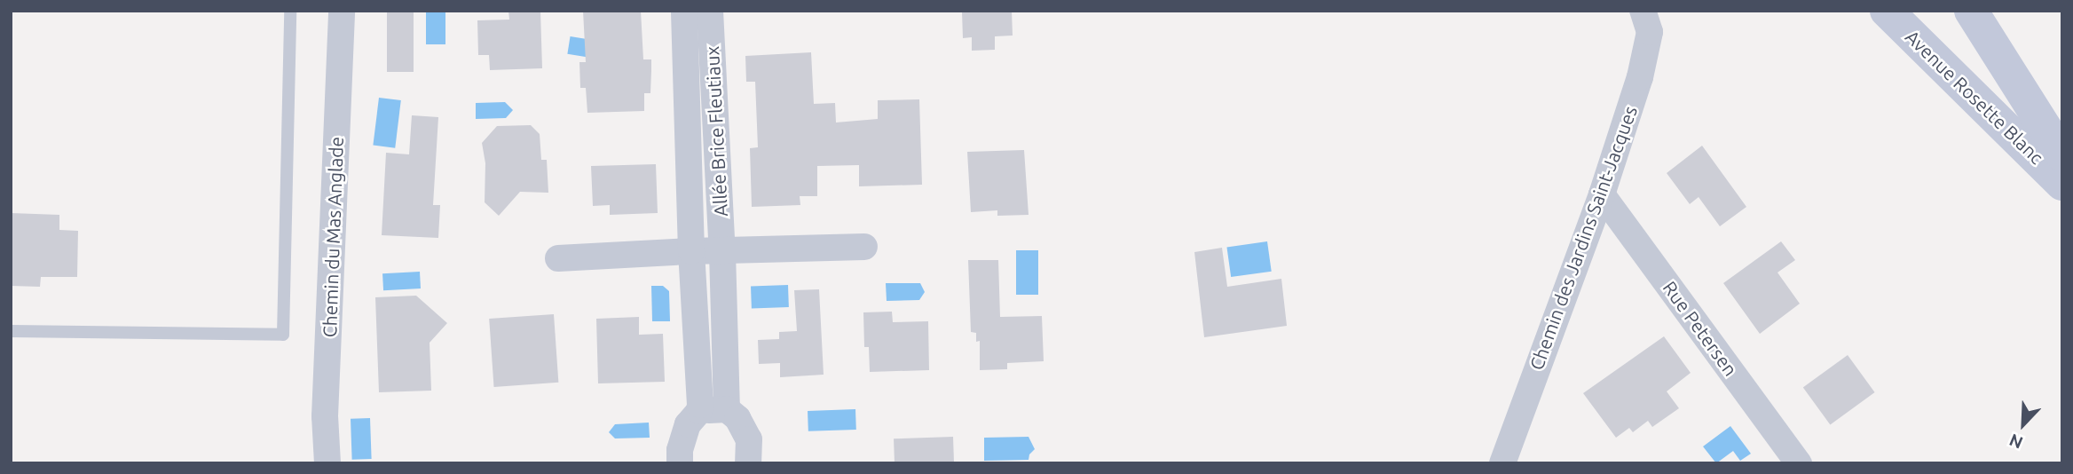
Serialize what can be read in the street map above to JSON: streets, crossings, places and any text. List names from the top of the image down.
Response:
{
  "streets": {
    "main road": ["Avenue Rosette Blanc"],
    "street": [
      "Allée Brice Fleutiaux",
      "Chemin du Mas Anglade",
      "Chemin des Jardins Saint-Jacques",
      "Rue Petersen"
    ]
  },
  "crossings": [
    ["Chemin des Jardins Saint-Jacques", "Rue Petersen"]
  ],
  "north": "bottom left"
}
